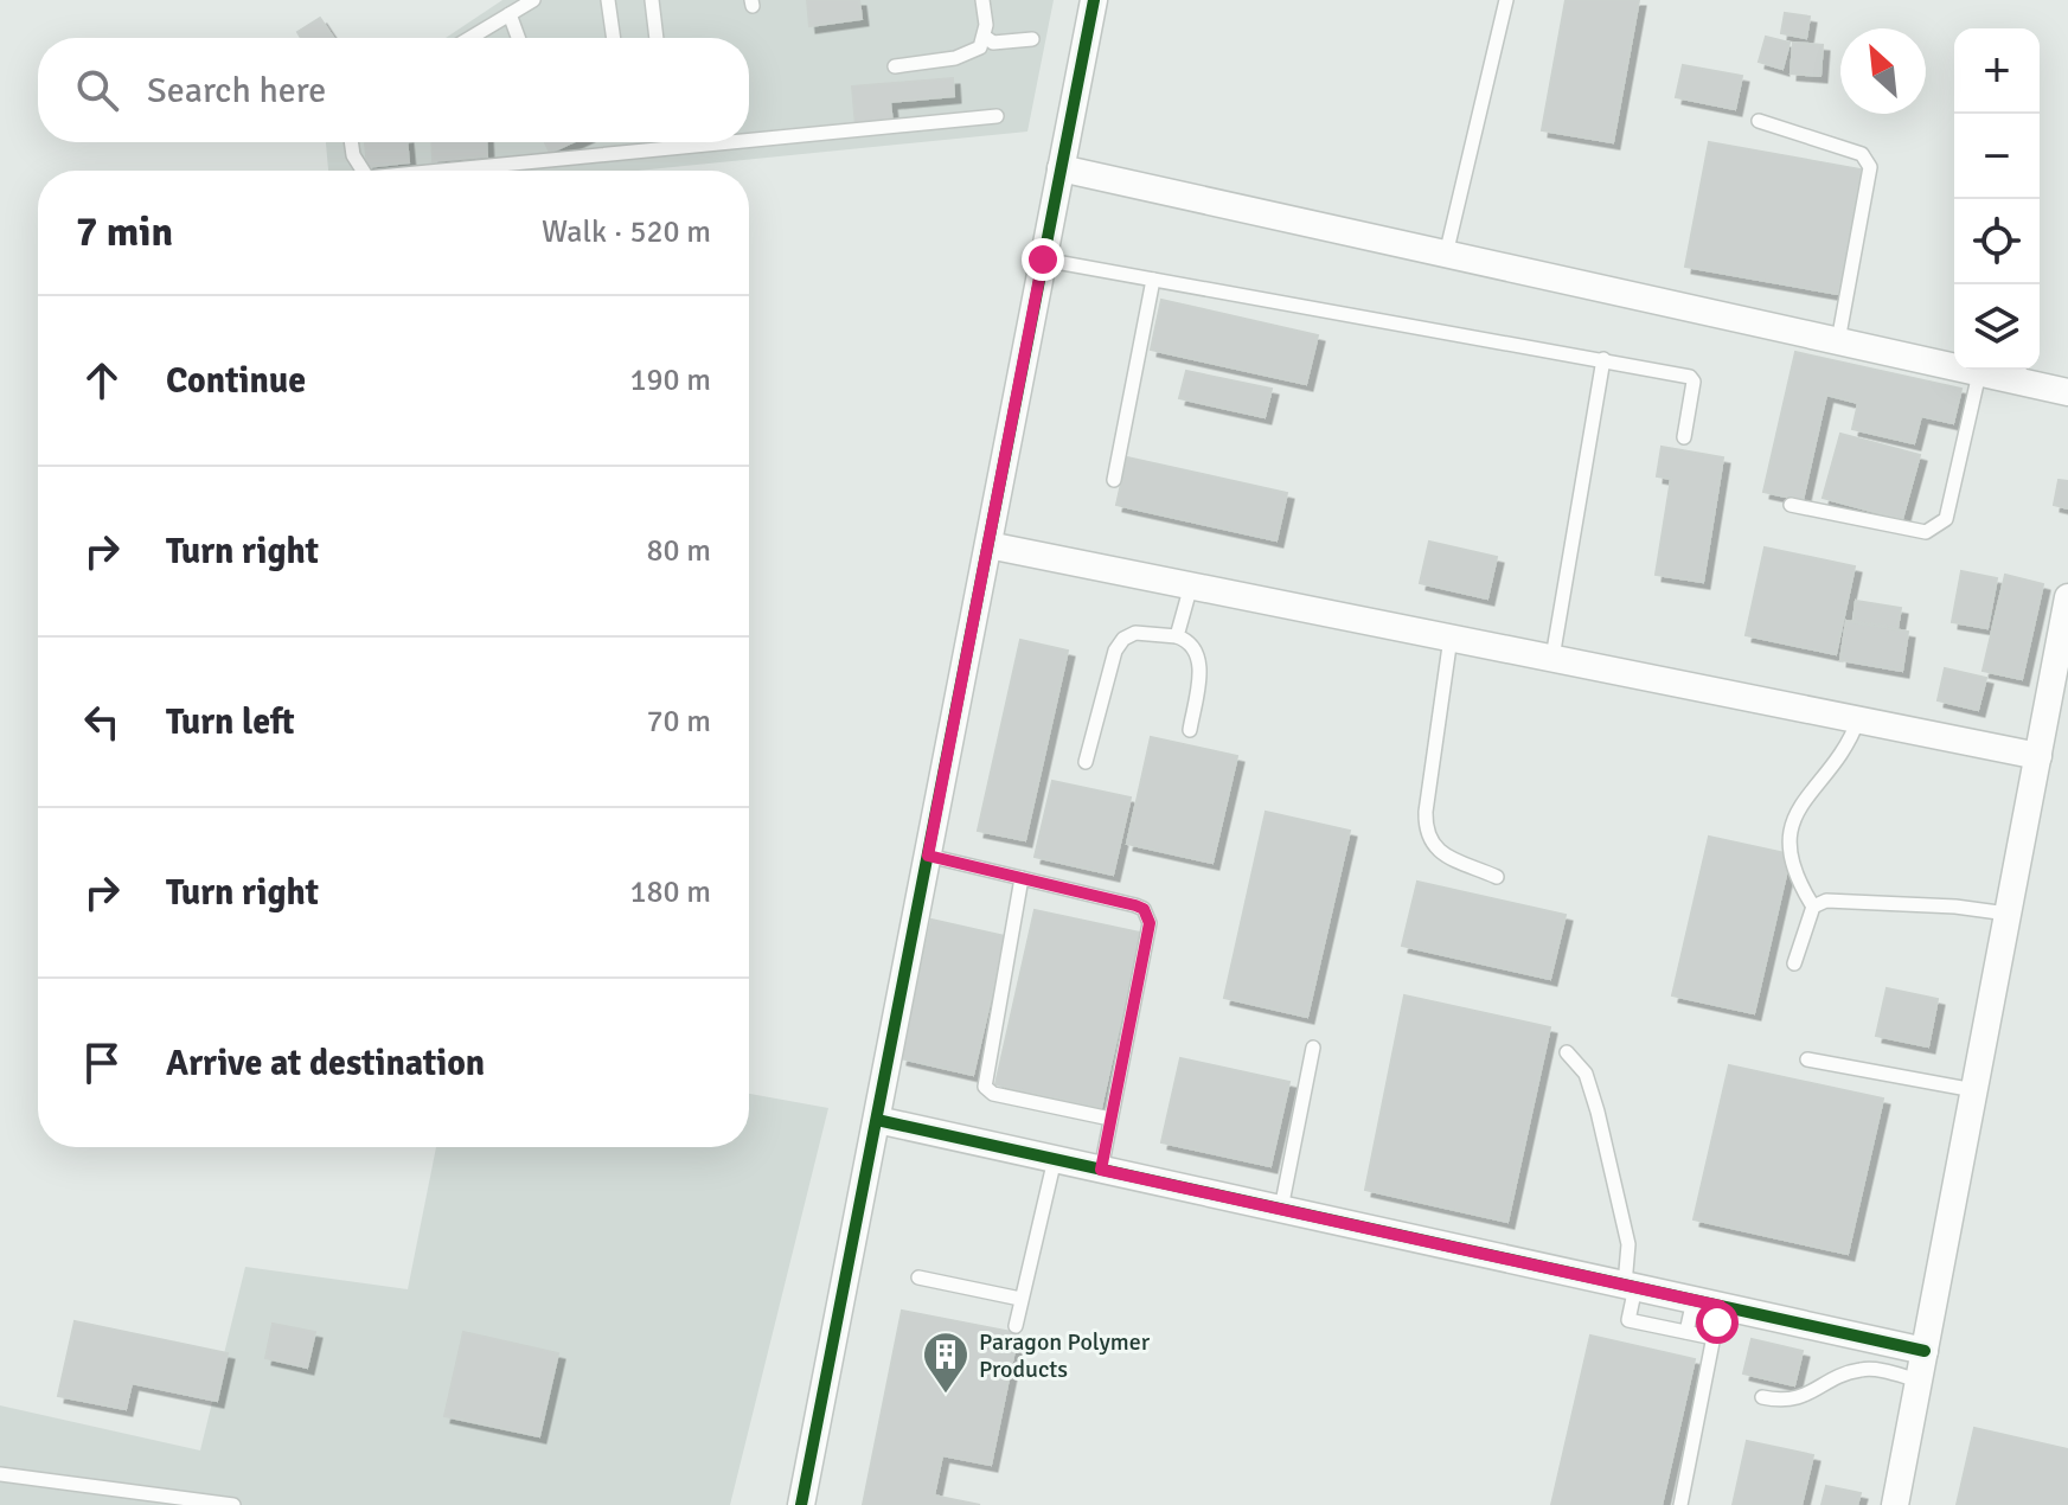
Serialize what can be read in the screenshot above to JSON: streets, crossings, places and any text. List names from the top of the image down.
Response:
{
  "places": {
    "building": ["Paragon Polymer Products"]
  },
  "north": "top left",
  "page": {
    "map_buttons": ["+", "−"],
    "search": "Search here",
    "heading": ["7 min", "Walk · 520 m"],
    "list": [
      ["Continue", "190 m"],
      ["Turn right", "80 m"],
      ["Turn left", "70 m"],
      ["Turn right", "180 m"],
      "Arrive at destination"
    ]
  }
}
